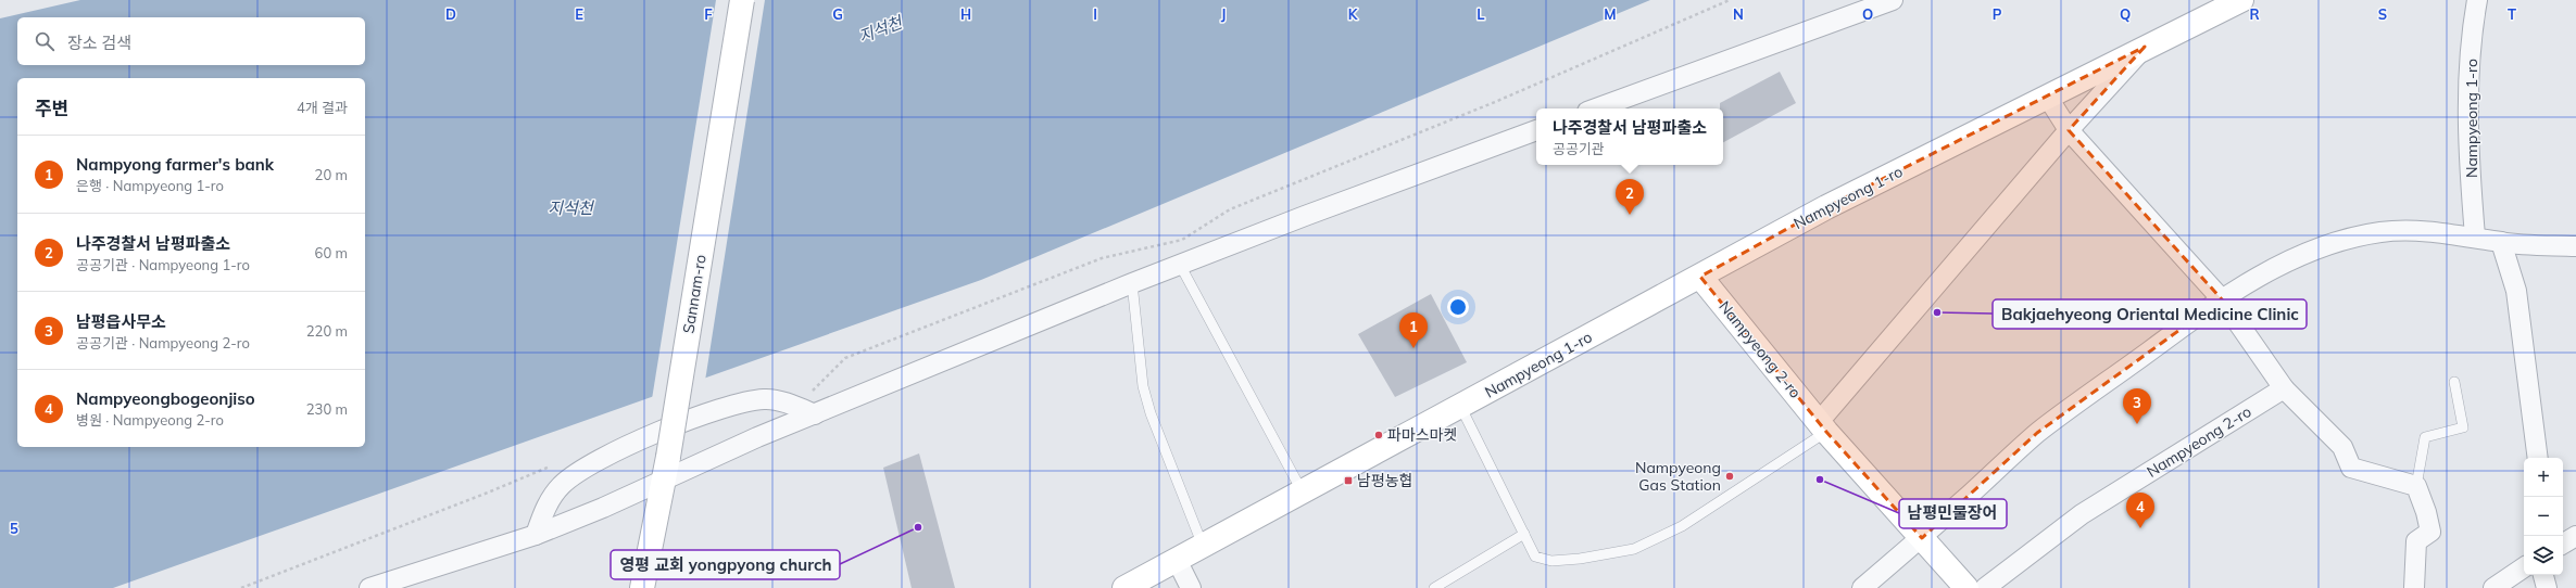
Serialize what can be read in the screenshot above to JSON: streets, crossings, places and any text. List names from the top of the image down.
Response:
{
  "streets": {
    "street": ["Nampyeong 1-ro", "Sannam-ro", "Nampyeong 2-ro"]
  },
  "crossings": [
    ["Nampyeong 1-ro", "Nampyeong 2-ro"]
  ],
  "water": ["지석천"],
  "places": {
    "other": [
      "Bakjaehyeong Oriental Medicine Clinic",
      "파마스마켓",
      "Nampyeong Gas Station",
      "남평민물장어",
      "영평 교회 yongpyong church"
    ],
    "transit": ["남평농협"]
  },
  "page": {
    "search": "장소 검색",
    "heading": ["주변", "4개 결과"],
    "popup": ["나주경찰서 남평파출소", "공공기관"],
    "list": [
      {
        "mark": "1",
        "name": "Nampyong farmer's bank",
        "note": "은행 · Nampyeong 1-ro",
        "value": "20 m"
      },
      {
        "mark": "2",
        "name": "나주경찰서 남평파출소",
        "note": "공공기관 · Nampyeong 1-ro",
        "value": "60 m"
      },
      {
        "mark": "3",
        "name": "남평읍사무소",
        "note": "공공기관 · Nampyeong 2-ro",
        "value": "220 m"
      },
      {
        "mark": "4",
        "name": "Nampyeongbogeonjiso",
        "note": "병원 · Nampyeong 2-ro",
        "value": "230 m"
      }
    ],
    "pins": [
      "2",
      "1",
      "3",
      "4"
    ],
    "map_buttons": ["+", "−"]
  },
  "grid": {
    "columns": [
      "D",
      "E",
      "F",
      "G",
      "H",
      "I",
      "J",
      "K",
      "L",
      "M",
      "N",
      "O",
      "P",
      "Q",
      "R",
      "S",
      "T"
    ],
    "rows": ["5"]
  }
}
